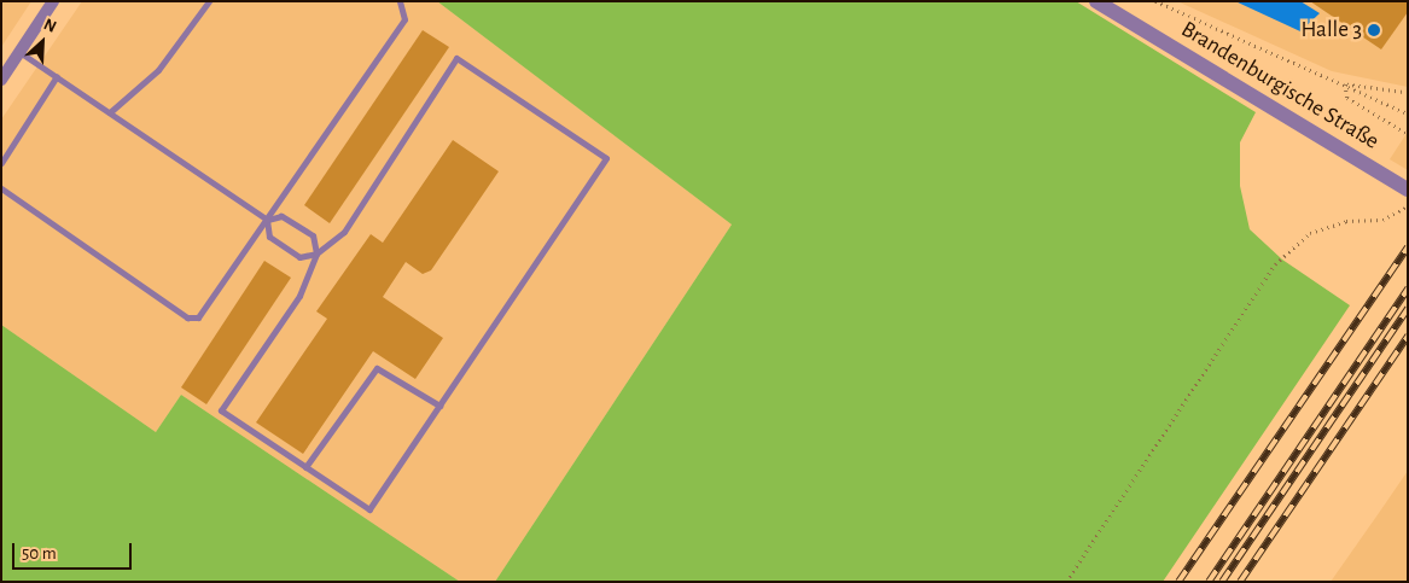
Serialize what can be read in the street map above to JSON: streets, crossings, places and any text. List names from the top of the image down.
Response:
{
  "streets": {
    "street": ["Brandenburgische Straße"]
  },
  "places": ["Halle 3"],
  "scale_bar": "50 m",
  "north": "top right"
}
